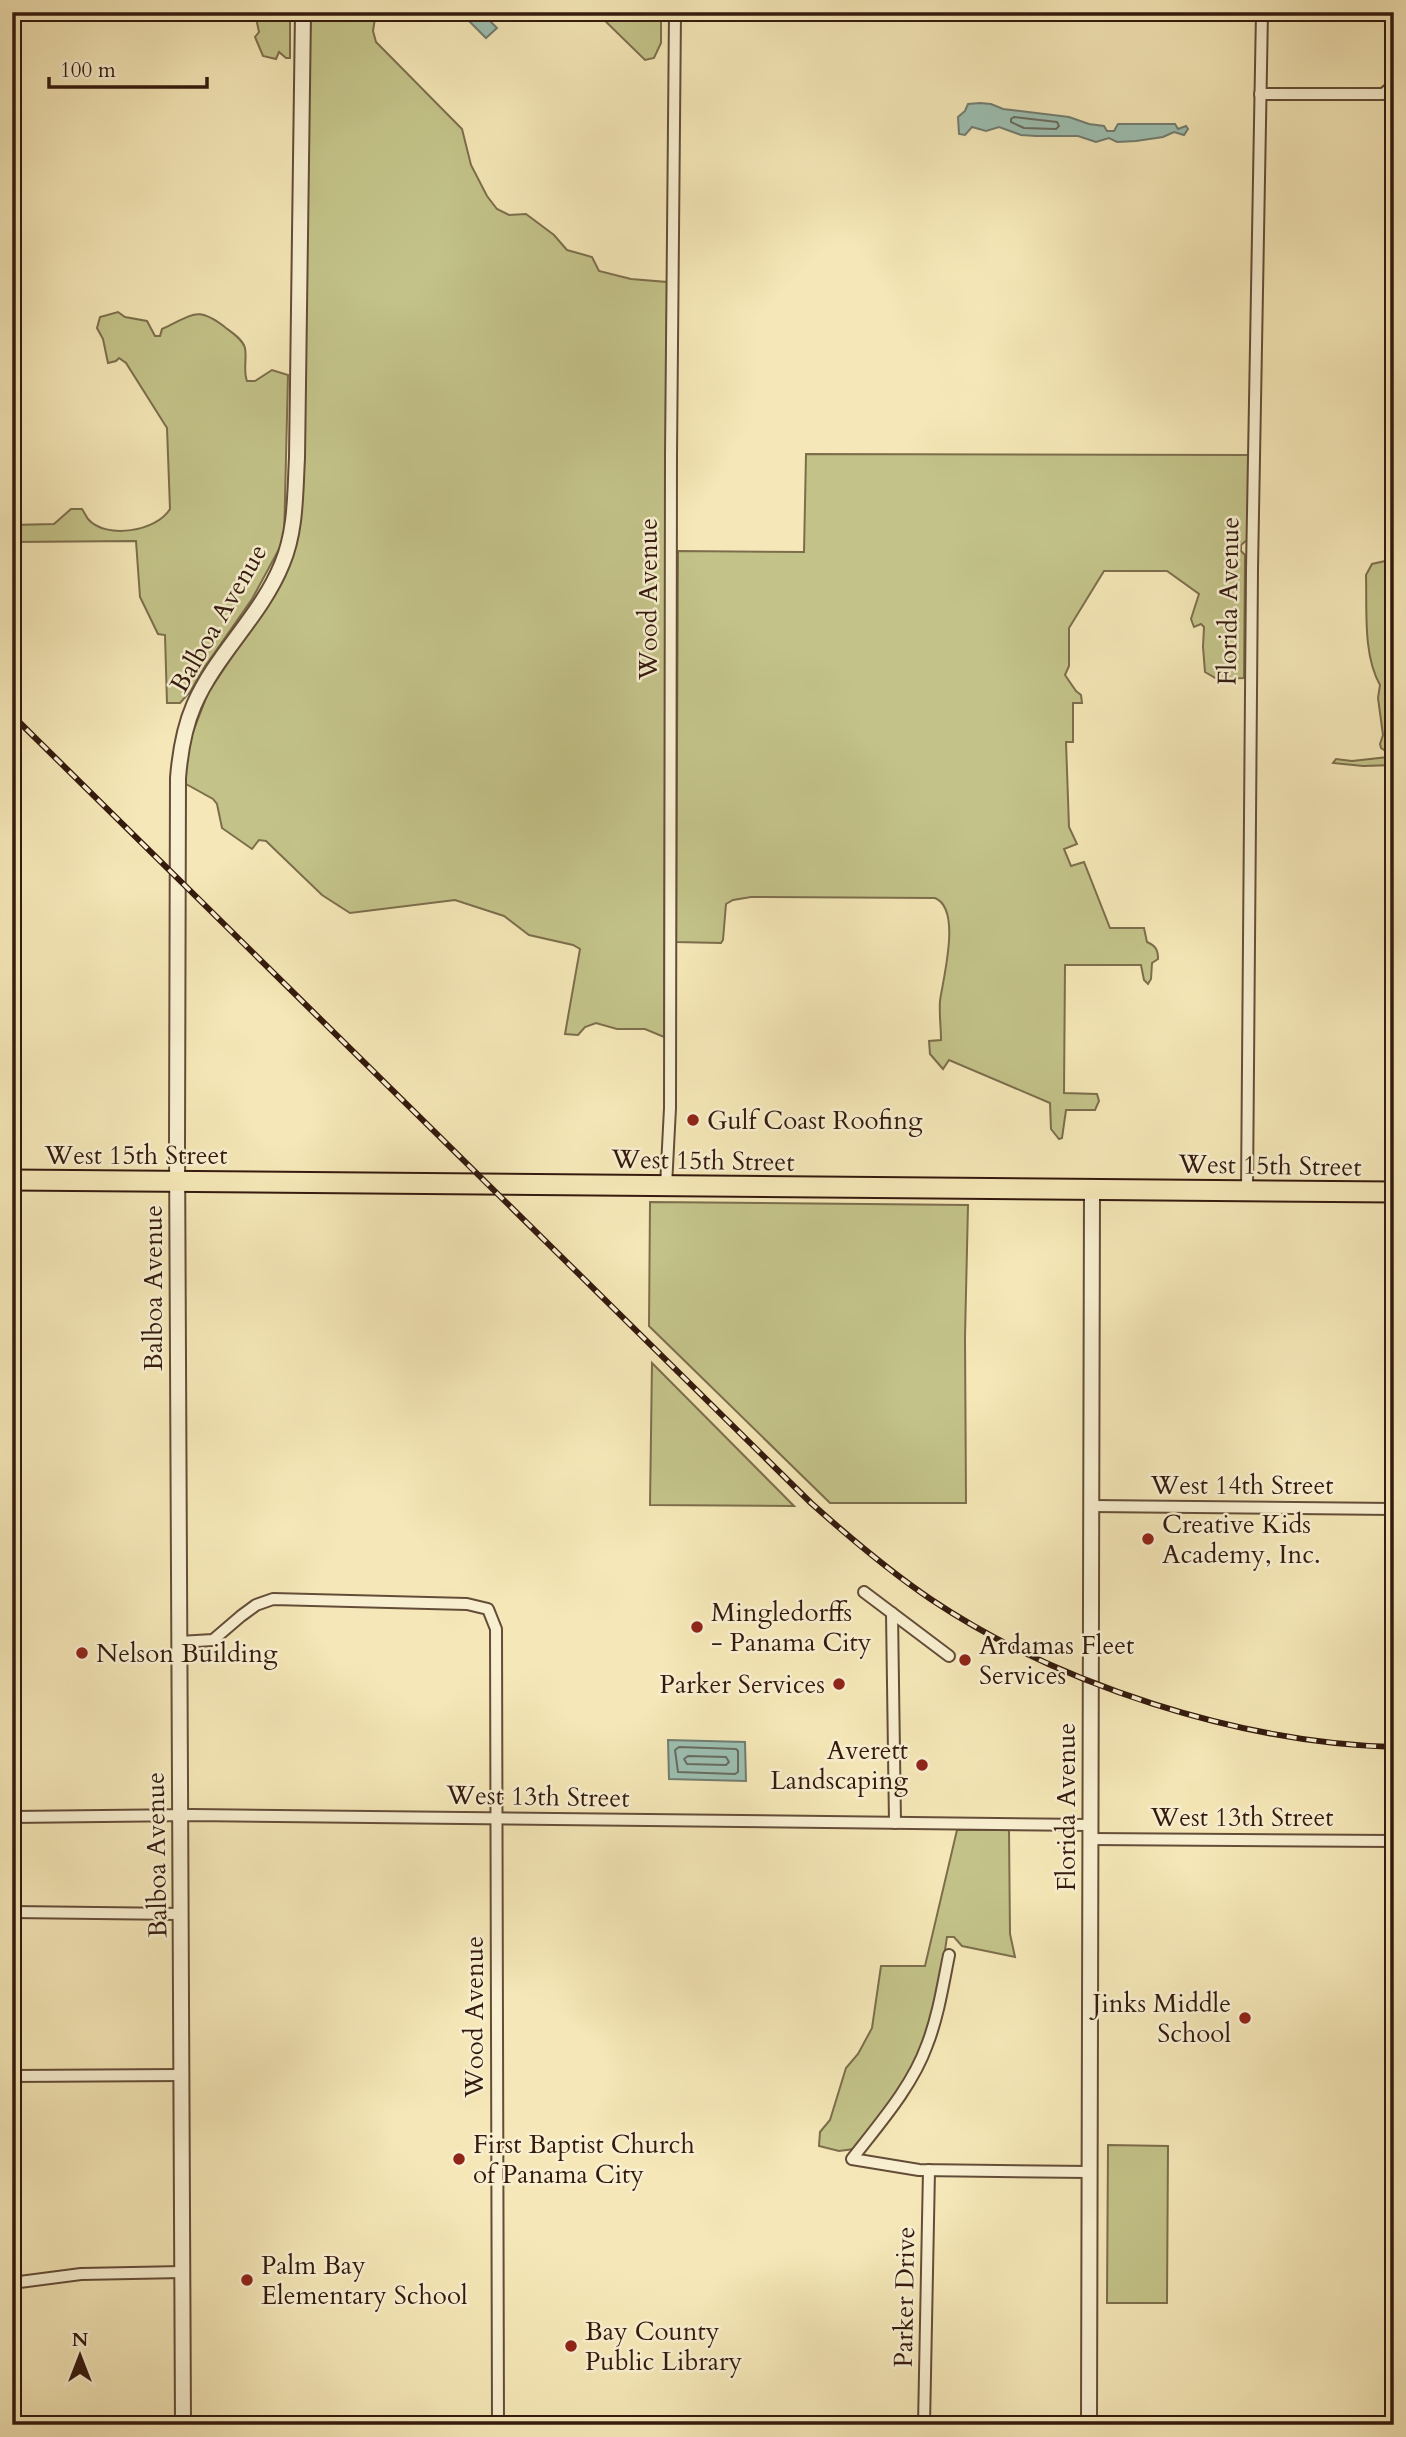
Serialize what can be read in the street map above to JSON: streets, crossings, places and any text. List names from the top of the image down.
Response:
{
  "streets": {
    "highway": ["West 15th Street"],
    "street": [
      "Wood Avenue",
      "Florida Avenue",
      "Balboa Avenue",
      "West 14th Street",
      "West 13th Street",
      "Parker Drive"
    ]
  },
  "crossings": [
    ["Wood Avenue", "Balboa Avenue"],
    ["Wood Avenue", "West 15th Street"],
    ["Wood Avenue", "West 13th Street"],
    ["Florida Avenue", "West 15th Street"],
    ["Florida Avenue", "West 14th Street"],
    ["Florida Avenue", "West 13th Street"],
    ["Balboa Avenue", "West 15th Street"],
    ["Balboa Avenue", "West 13th Street"]
  ],
  "places": [
    "Gulf Coast Roofing",
    "Creative Kids Academy, Inc.",
    "Mingledorffs - Panama City",
    "Nelson Building",
    "Ardamas Fleet Services",
    "Parker Services",
    "Averett Landscaping",
    "Jinks Middle School",
    "First Baptist Church of Panama City",
    "Palm Bay Elementary School",
    "Bay County Public Library"
  ],
  "scale_bar": "100 m",
  "north": "top"
}
